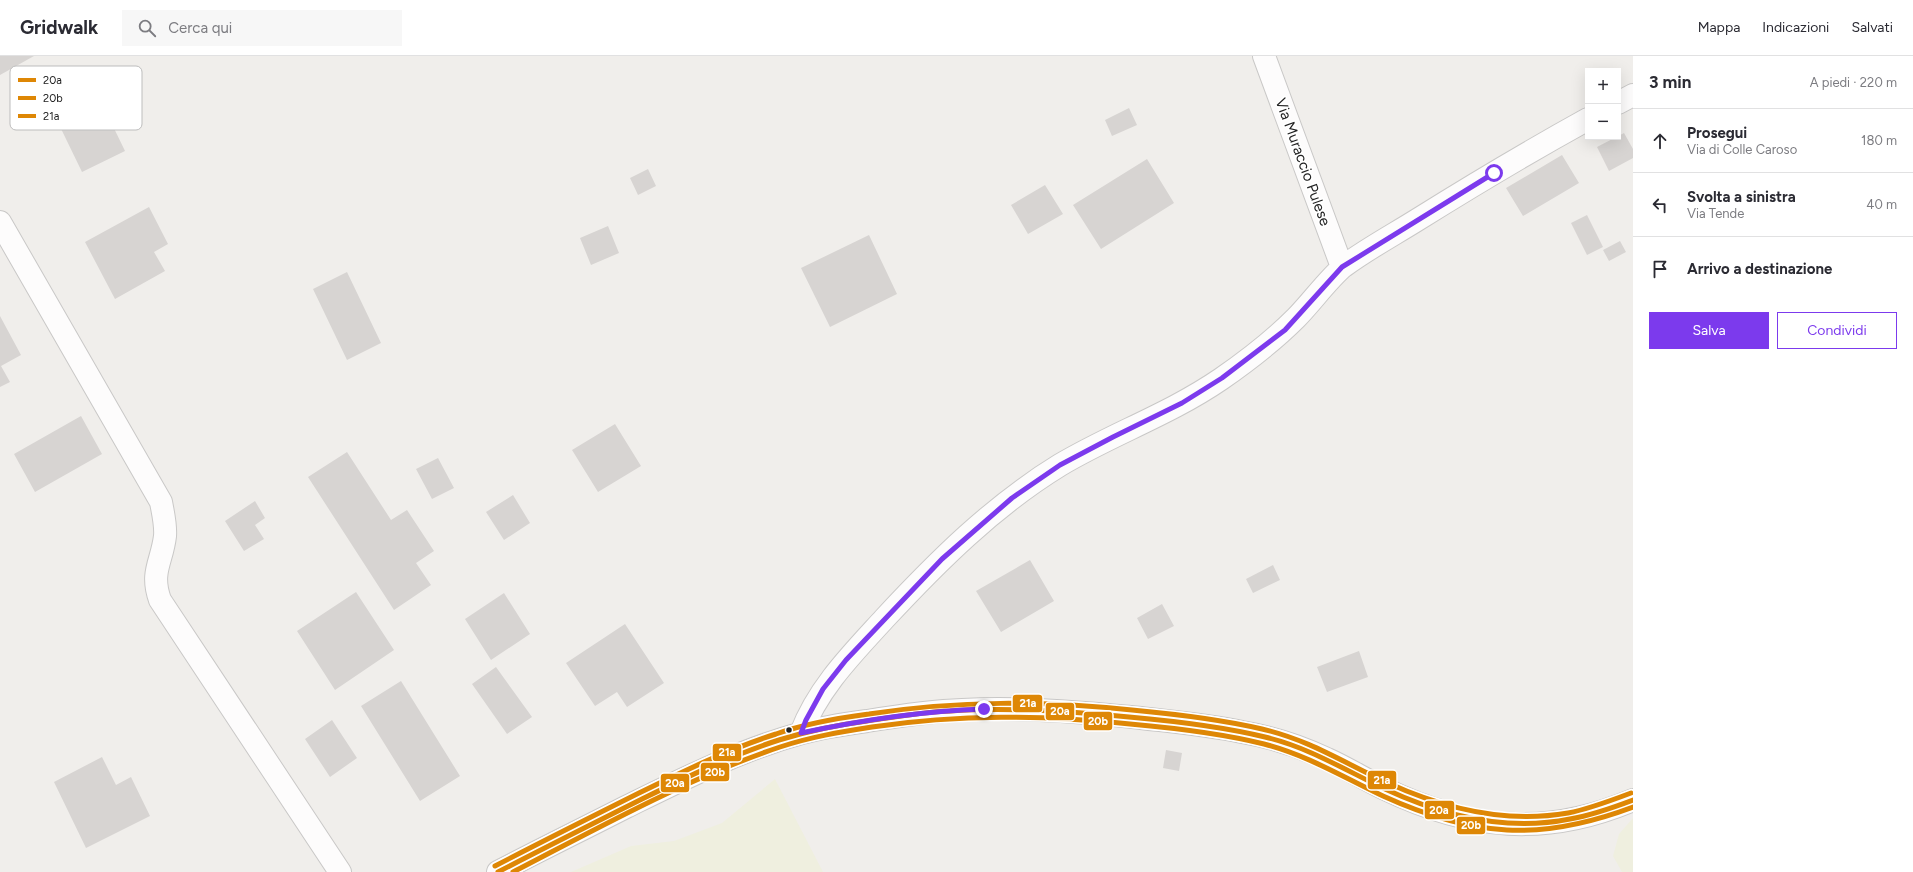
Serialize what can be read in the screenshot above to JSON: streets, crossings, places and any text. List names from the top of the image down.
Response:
{
  "streets": {
    "street": ["Via Muraccio Pulese"]
  },
  "lines": ["transit line 21a", "transit line 20a", "transit line 20b"],
  "legend": ["20a", "20b", "21a"],
  "page": {
    "header": "Gridwalk",
    "search": "Cerca qui",
    "nav": ["Mappa", "Indicazioni", "Salvati"],
    "heading": ["3 min", "A piedi · 220 m"],
    "map_buttons": ["+", "−"],
    "list": [
      ["Prosegui", "Via di Colle Caroso", "180 m"],
      ["Svolta a sinistra", "Via Tende", "40 m"],
      "Arrivo a destinazione"
    ],
    "buttons": ["Salva", "Condividi"]
  }
}
